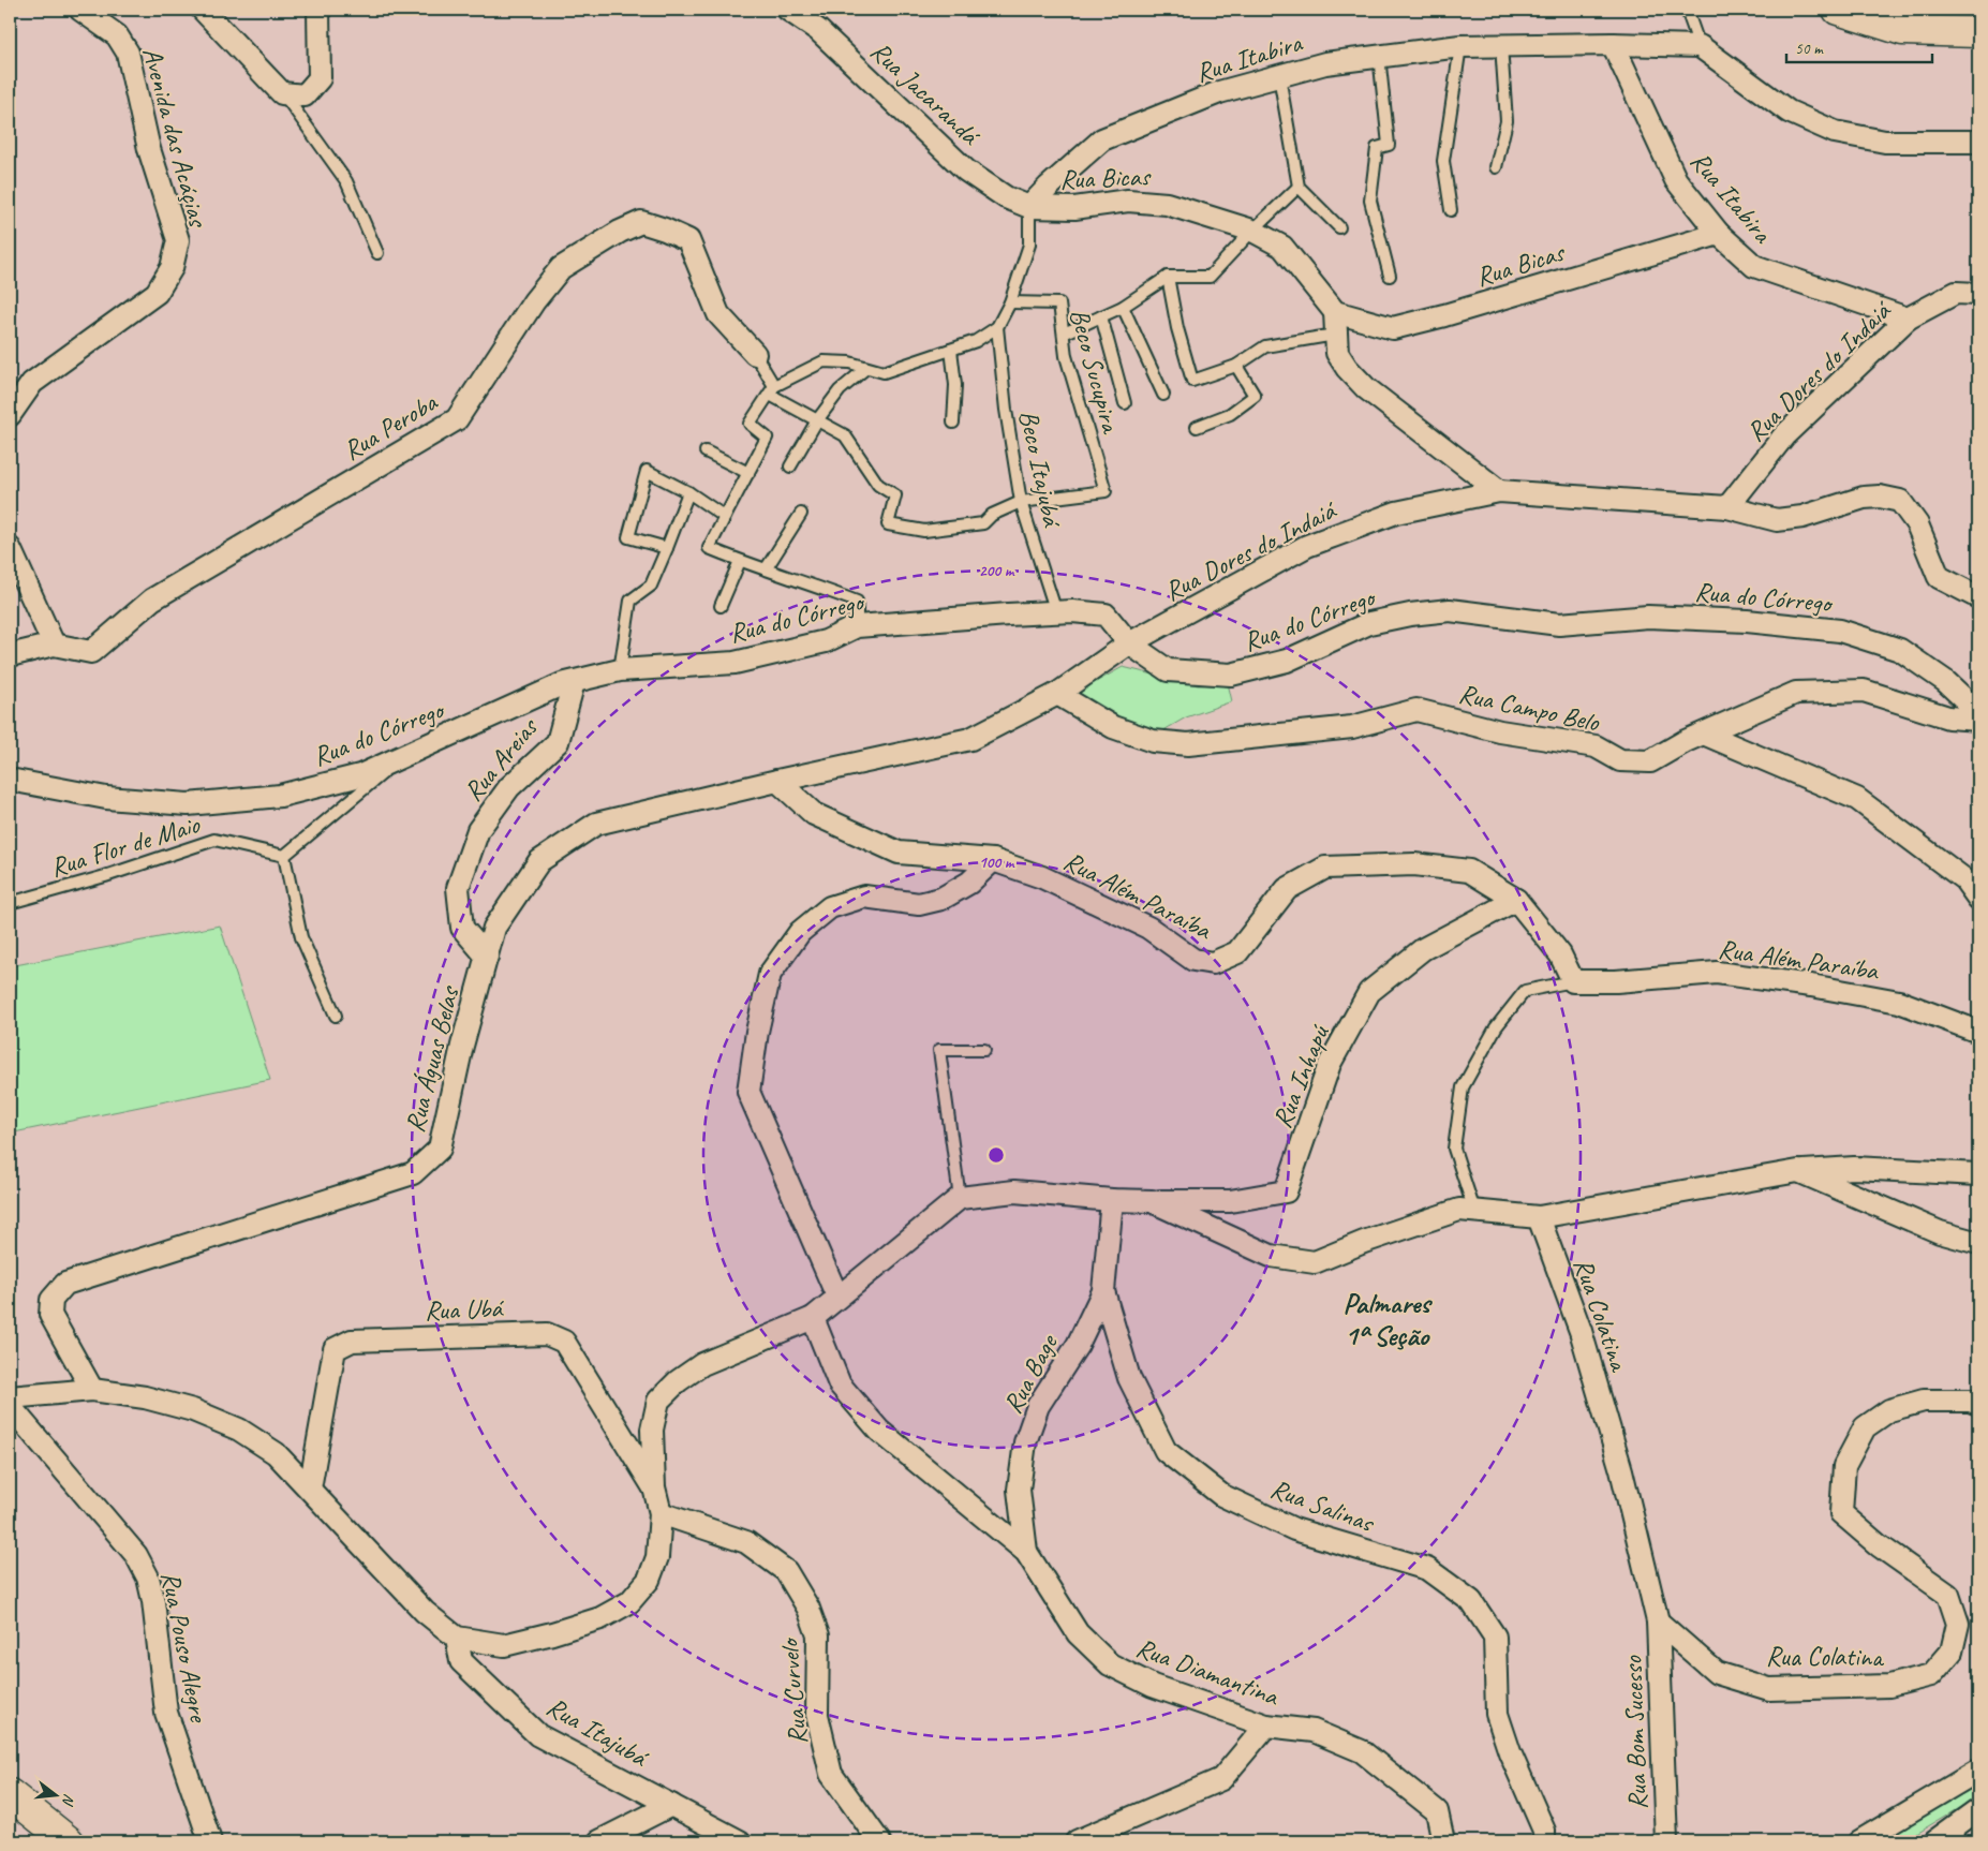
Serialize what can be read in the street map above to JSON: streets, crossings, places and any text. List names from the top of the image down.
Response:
{
  "streets": {
    "street": [
      "Rua Itabira",
      "Rua Jacarandá",
      "Avenida das Acáçias",
      "Rua Bicas",
      "Rua Dores do Indaiá",
      "Rua Peroba",
      "Rua do Córrego",
      "Rua Campo Belo",
      "Rua Areias",
      "Rua Além Paraíba",
      "Rua Águas Belas",
      "Rua Inhapú",
      "Rua Ubá",
      "Rua Colatina",
      "Rua Bage",
      "Rua Salinas",
      "Rua Pouso Alegre",
      "Rua Diamantina",
      "Rua Curvelo",
      "Rua Itajubá",
      "Rua Bom Sucesso"
    ],
    "lane": ["Beco Sucupira", "Beco Itajubá", "Rua Flor de Maio"]
  },
  "crossings": [
    ["Rua Itabira", "Rua Jacarandá"],
    ["Rua Itabira", "Rua Bicas"],
    ["Rua Itabira", "Rua Dores do Indaiá"],
    ["Rua Jacarandá", "Rua Bicas"],
    ["Beco Sucupira", "Beco Itajubá"],
    ["Rua Dores do Indaiá", "Rua do Córrego"],
    ["Rua Dores do Indaiá", "Rua Campo Belo"],
    ["Rua Dores do Indaiá", "Rua Além Paraíba"],
    ["Rua Dores do Indaiá", "Rua Águas Belas"],
    ["Beco Itajubá", "Rua do Córrego"],
    ["Rua do Córrego", "Rua Areias"],
    ["Rua Areias", "Rua Águas Belas"],
    ["Rua Além Paraíba", "Rua Águas Belas"],
    ["Rua Além Paraíba", "Rua Inhapú"],
    ["Rua Colatina", "Rua Bom Sucesso"],
    ["Rua Bage", "Rua Salinas"],
    ["Rua Bage", "Rua Diamantina"]
  ],
  "districts": ["Palmares 1ª Seção"],
  "scale_bar": "50 m",
  "north": "right",
  "rings": ["200 m", "100 m"]
}
